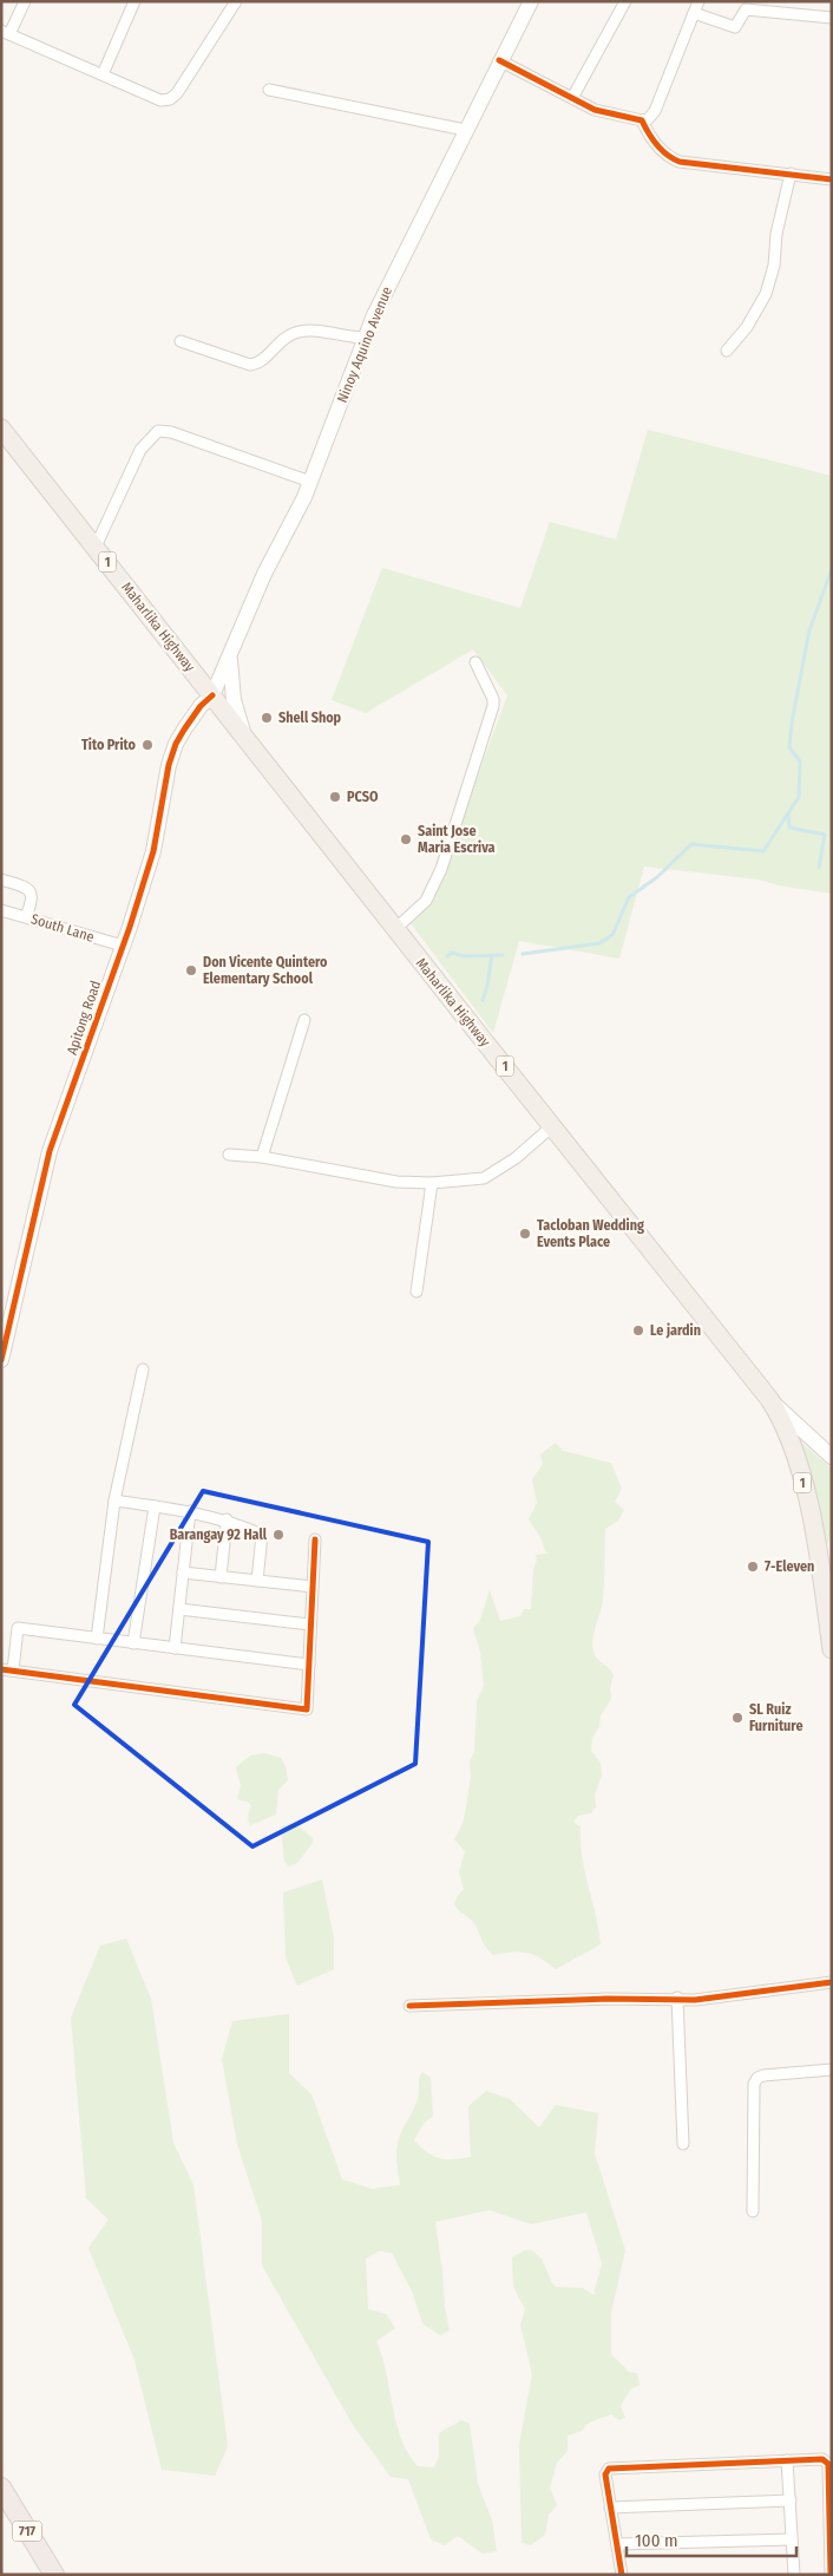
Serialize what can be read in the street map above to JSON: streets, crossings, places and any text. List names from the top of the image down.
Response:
{
  "streets": {
    "highway": ["717"],
    "main road": [
      "Ninoy Aquino Avenue",
      "1",
      "Maharlika Highway",
      "Apitong Road"
    ],
    "street": ["South Lane"]
  },
  "crossings": [
    ["Ninoy Aquino Avenue", "Maharlika Highway"],
    ["Ninoy Aquino Avenue", "Apitong Road"],
    ["Maharlika Highway", "Apitong Road"],
    ["South Lane", "Apitong Road"]
  ],
  "places": [
    "Shell Shop",
    "Tito Prito",
    "PCSO",
    "Saint Jose Maria Escriva",
    "Don Vicente Quintero Elementary School",
    "Tacloban Wedding Events Place",
    "Le jardin",
    "Barangay 92 Hall",
    "7-Eleven",
    "SL Ruiz Furniture"
  ],
  "scale_bar": "100 m"
}
